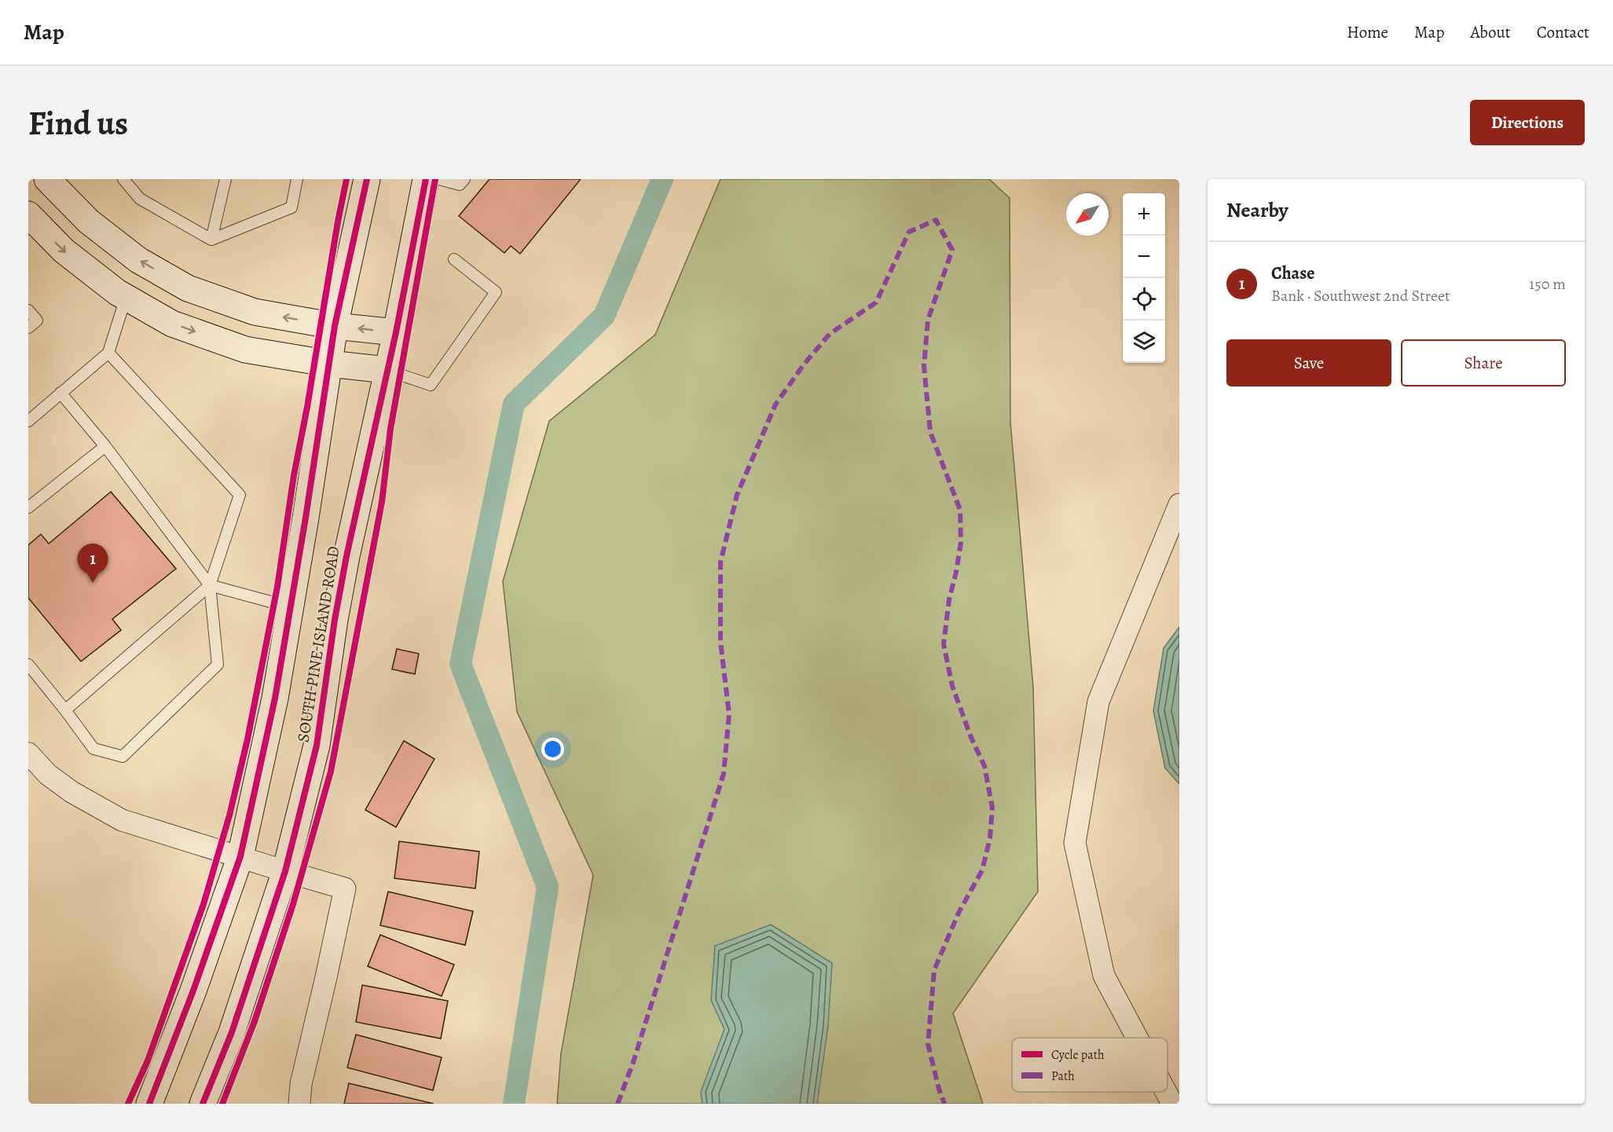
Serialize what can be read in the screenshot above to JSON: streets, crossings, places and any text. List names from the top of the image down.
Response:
{
  "streets": {
    "main road": ["SOUTH PINE ISLAND ROAD"]
  },
  "legend": ["Cycle path", "Path"],
  "north": "bottom left",
  "page": {
    "header": "Map",
    "nav": [
      "Home",
      "Map",
      "About",
      "Contact"
    ],
    "buttons": [
      "Directions",
      ["Save", "Share"]
    ],
    "title": "Find us",
    "heading": "Nearby",
    "map_buttons": ["+", "−"],
    "list": [
      {
        "mark": "1",
        "name": "Chase",
        "note": "Bank · Southwest 2nd Street",
        "value": "150 m"
      }
    ],
    "pins": "1"
  }
}
